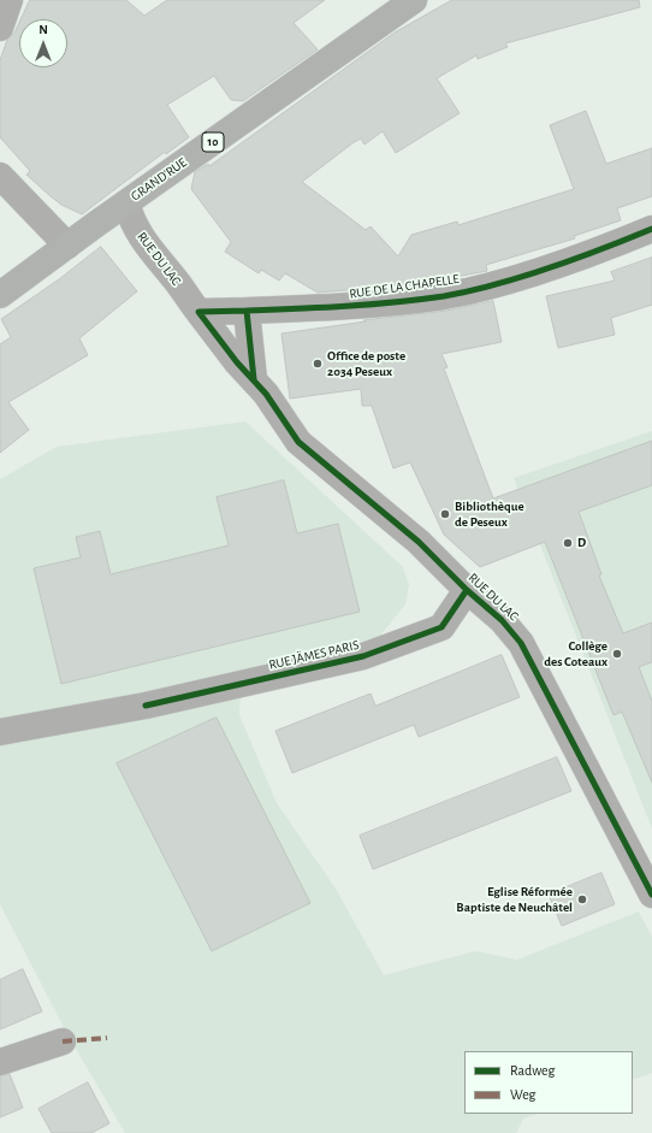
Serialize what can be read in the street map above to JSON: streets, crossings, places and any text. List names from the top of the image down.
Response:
{
  "streets": {
    "main road": ["10", "GRAND'RUE"],
    "street": ["RUE DU LAC", "RUE DE LA CHAPELLE", "RUE JÄMES PARIS"]
  },
  "crossings": [
    ["GRAND'RUE", "RUE DU LAC"],
    ["RUE DU LAC", "RUE DE LA CHAPELLE"],
    ["RUE DU LAC", "RUE JÄMES PARIS"]
  ],
  "places": [
    "Office de poste 2034 Peseux",
    "Bibliothèque de Peseux",
    "D",
    "Collège des Coteaux",
    "Eglise Réformée Baptiste de Neuchâtel"
  ],
  "legend": ["Radweg", "Weg"],
  "north": "top"
}
